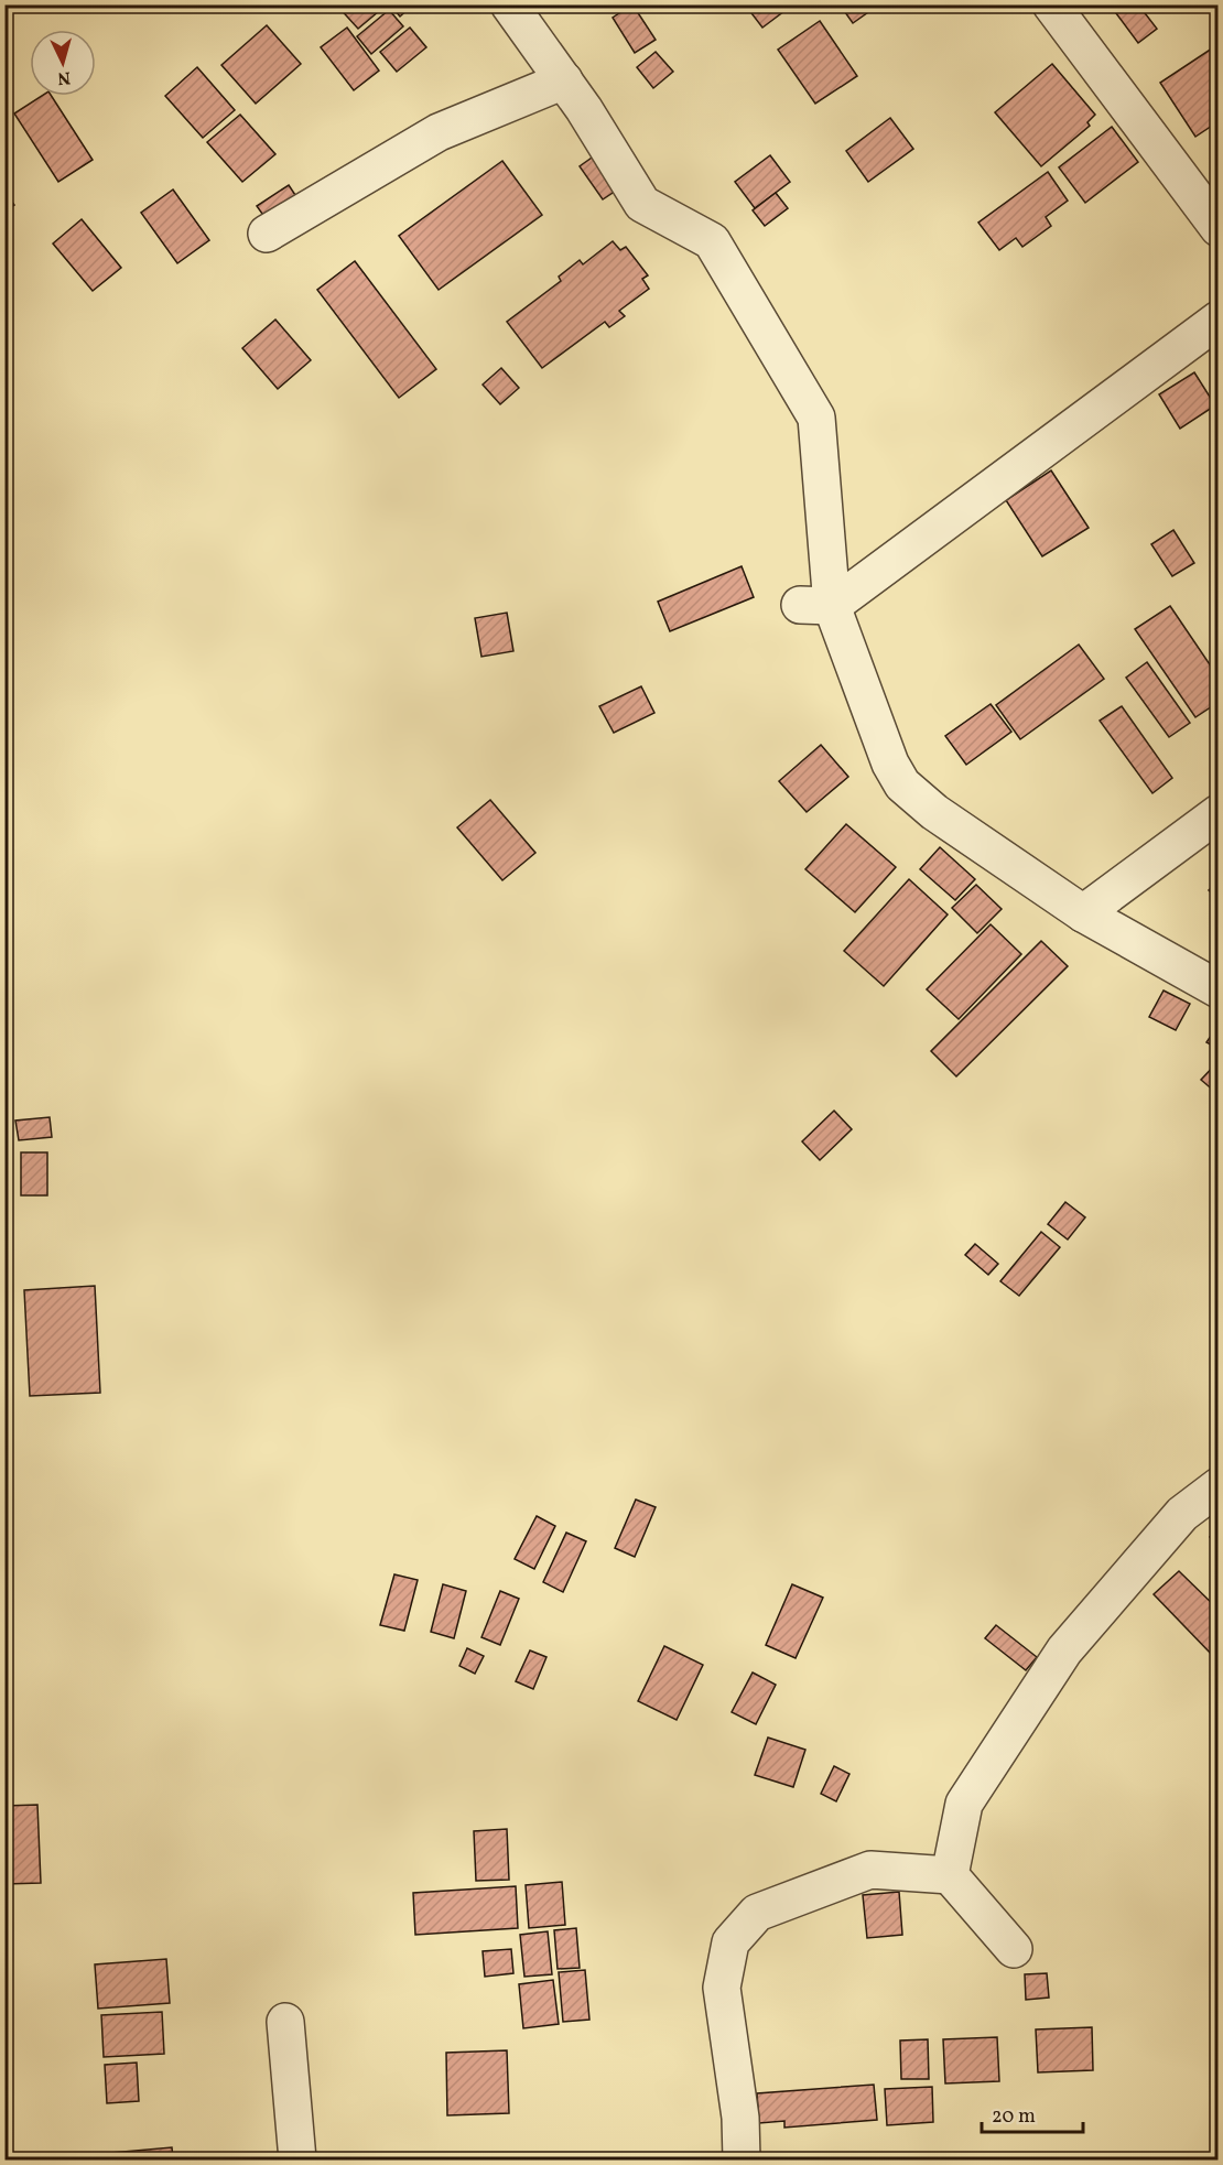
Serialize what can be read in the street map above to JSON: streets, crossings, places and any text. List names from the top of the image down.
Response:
{
  "scale_bar": "20 m",
  "north": "bottom"
}
